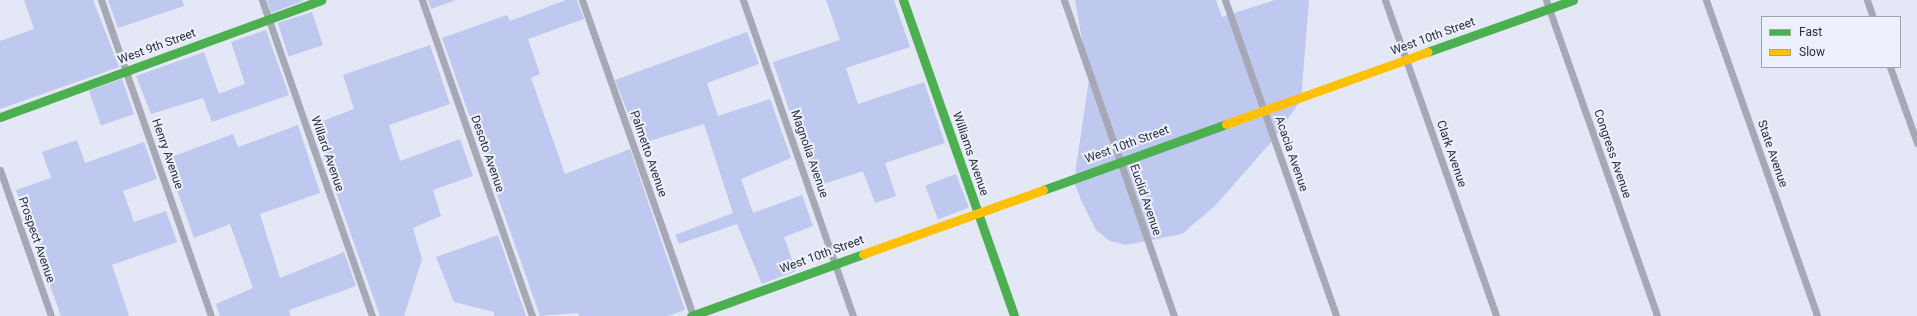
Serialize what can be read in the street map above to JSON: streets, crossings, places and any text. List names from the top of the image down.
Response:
{
  "streets": {
    "street": [
      "West 10th Street",
      "West 9th Street",
      "Henry Avenue",
      "Willard Avenue",
      "Desoto Avenue",
      "Palmetto Avenue",
      "Magnolia Avenue",
      "Williams Avenue",
      "Acacia Avenue",
      "Clark Avenue",
      "Congress Avenue",
      "State Avenue",
      "Euclid Avenue",
      "Prospect Avenue"
    ]
  },
  "crossings": [
    ["West 10th Street", "Palmetto Avenue"],
    ["West 10th Street", "Magnolia Avenue"],
    ["West 10th Street", "Williams Avenue"],
    ["West 10th Street", "Acacia Avenue"],
    ["West 10th Street", "Clark Avenue"],
    ["West 10th Street", "Congress Avenue"],
    ["West 10th Street", "Euclid Avenue"],
    ["West 9th Street", "Henry Avenue"],
    ["West 9th Street", "Willard Avenue"]
  ],
  "legend": ["Fast", "Slow"]
}
